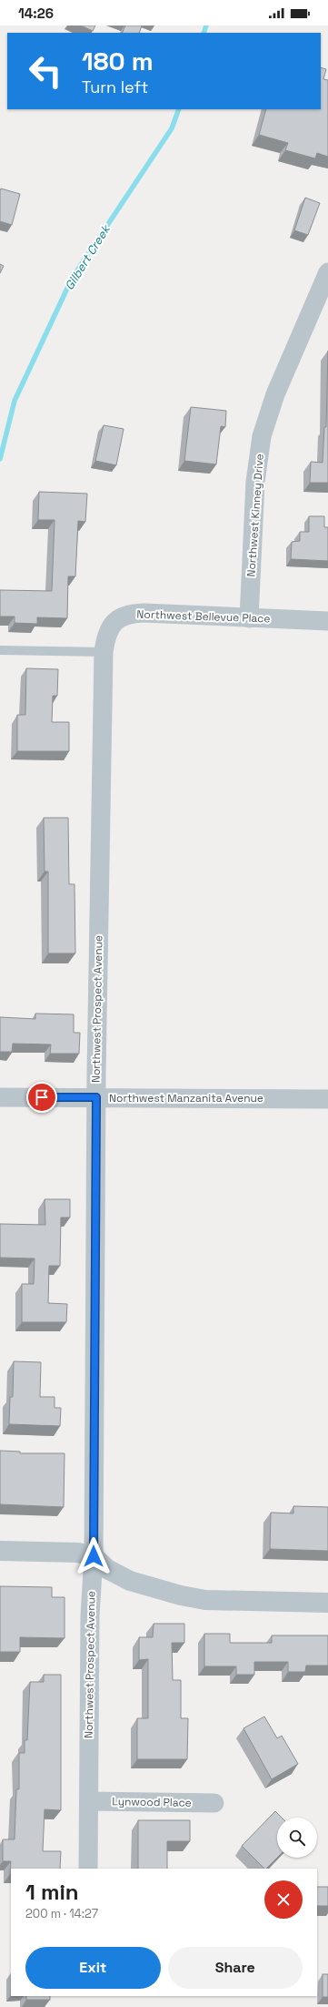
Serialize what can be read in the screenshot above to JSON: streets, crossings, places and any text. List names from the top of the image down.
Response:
{
  "streets": {
    "street": [
      "Northwest Kinney Drive",
      "Northwest Bellevue Place",
      "Northwest Prospect Avenue",
      "Northwest Manzanita Avenue",
      "Lynwood Place"
    ]
  },
  "crossings": [
    ["Northwest Kinney Drive", "Northwest Bellevue Place"],
    ["Northwest Bellevue Place", "Northwest Prospect Avenue"],
    ["Northwest Prospect Avenue", "Northwest Manzanita Avenue"],
    ["Northwest Prospect Avenue", "Lynwood Place"]
  ],
  "water": ["Gilbert Creek"],
  "page": {
    "status": "14:26",
    "turn": ["180 m", "Turn left"],
    "heading": ["1 min", "200 m · 14:27"],
    "buttons": ["Exit", "Share"]
  }
}
